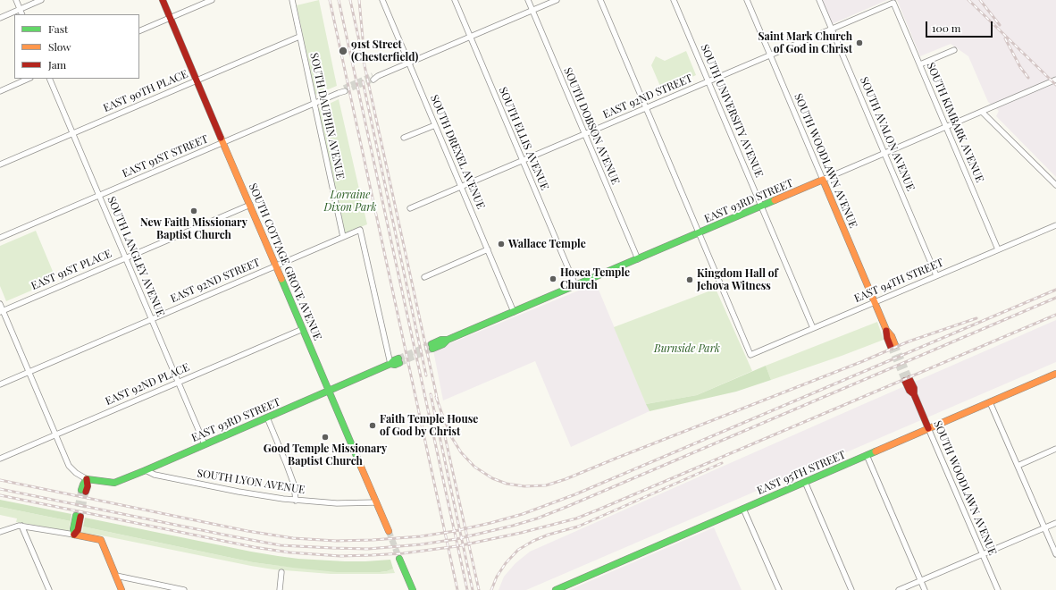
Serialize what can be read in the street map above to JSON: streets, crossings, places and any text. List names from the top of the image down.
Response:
{
  "streets": {
    "main road": [
      "SOUTH WOODLAWN AVENUE",
      "EAST 93RD STREET",
      "SOUTH COTTAGE GROVE AVENUE",
      "EAST 95TH STREET"
    ],
    "street": [
      "EAST 90TH PLACE",
      "EAST 92ND STREET",
      "SOUTH UNIVERSITY AVENUE",
      "SOUTH DAUPHIN AVENUE",
      "SOUTH KIMBARK AVENUE",
      "SOUTH DOBSON AVENUE",
      "SOUTH AVALON AVENUE",
      "SOUTH ELLIS AVENUE",
      "SOUTH DREXEL AVENUE",
      "EAST 91ST STREET",
      "SOUTH LANGLEY AVENUE",
      "EAST 91ST PLACE",
      "EAST 94TH STREET",
      "EAST 92ND PLACE",
      "SOUTH LYON AVENUE"
    ]
  },
  "crossings": [
    ["EAST 90TH PLACE", "SOUTH DAUPHIN AVENUE"],
    ["EAST 90TH PLACE", "SOUTH LANGLEY AVENUE"],
    ["EAST 90TH PLACE", "SOUTH COTTAGE GROVE AVENUE"],
    ["EAST 92ND STREET", "SOUTH UNIVERSITY AVENUE"],
    ["EAST 92ND STREET", "SOUTH DAUPHIN AVENUE"],
    ["EAST 92ND STREET", "SOUTH KIMBARK AVENUE"],
    ["EAST 92ND STREET", "SOUTH DOBSON AVENUE"],
    ["EAST 92ND STREET", "SOUTH AVALON AVENUE"],
    ["EAST 92ND STREET", "SOUTH ELLIS AVENUE"],
    ["EAST 92ND STREET", "SOUTH DREXEL AVENUE"],
    ["EAST 92ND STREET", "SOUTH WOODLAWN AVENUE"],
    ["EAST 92ND STREET", "EAST 93RD STREET"],
    ["EAST 92ND STREET", "SOUTH LANGLEY AVENUE"],
    ["EAST 92ND STREET", "SOUTH COTTAGE GROVE AVENUE"],
    ["SOUTH UNIVERSITY AVENUE", "EAST 93RD STREET"],
    ["SOUTH UNIVERSITY AVENUE", "EAST 94TH STREET"],
    ["SOUTH DAUPHIN AVENUE", "EAST 91ST STREET"],
    ["SOUTH KIMBARK AVENUE", "EAST 93RD STREET"],
    ["SOUTH KIMBARK AVENUE", "EAST 94TH STREET"],
    ["SOUTH DOBSON AVENUE", "EAST 93RD STREET"],
    ["SOUTH AVALON AVENUE", "EAST 93RD STREET"],
    ["SOUTH AVALON AVENUE", "EAST 94TH STREET"],
    ["SOUTH ELLIS AVENUE", "EAST 93RD STREET"],
    ["SOUTH DREXEL AVENUE", "EAST 93RD STREET"],
    ["EAST 91ST STREET", "SOUTH LANGLEY AVENUE"],
    ["EAST 91ST STREET", "SOUTH COTTAGE GROVE AVENUE"],
    ["SOUTH WOODLAWN AVENUE", "EAST 93RD STREET"],
    ["SOUTH WOODLAWN AVENUE", "EAST 94TH STREET"],
    ["SOUTH WOODLAWN AVENUE", "EAST 95TH STREET"],
    ["EAST 93RD STREET", "SOUTH LANGLEY AVENUE"],
    ["EAST 93RD STREET", "SOUTH COTTAGE GROVE AVENUE"],
    ["EAST 93RD STREET", "EAST 94TH STREET"],
    ["EAST 93RD STREET", "SOUTH LYON AVENUE"],
    ["SOUTH LANGLEY AVENUE", "EAST 91ST PLACE"],
    ["SOUTH LANGLEY AVENUE", "EAST 92ND PLACE"],
    ["SOUTH COTTAGE GROVE AVENUE", "EAST 91ST PLACE"],
    ["SOUTH COTTAGE GROVE AVENUE", "EAST 92ND PLACE"],
    ["SOUTH COTTAGE GROVE AVENUE", "SOUTH LYON AVENUE"]
  ],
  "parks": ["Lorraine Dixon Park", "Burnside Park"],
  "places": [
    "Saint Mark Church of God in Christ",
    "91st Street (Chesterfield)",
    "New Faith Missionary Baptist Church",
    "Wallace Temple",
    "Hosea Temple Church",
    "Kingdom Hall of Jehova Witness",
    "Faith Temple House of God by Christ",
    "Good Temple Missionary Baptist Church"
  ],
  "legend": ["Fast", "Slow", "Jam"],
  "scale_bar": "100 m"
}
